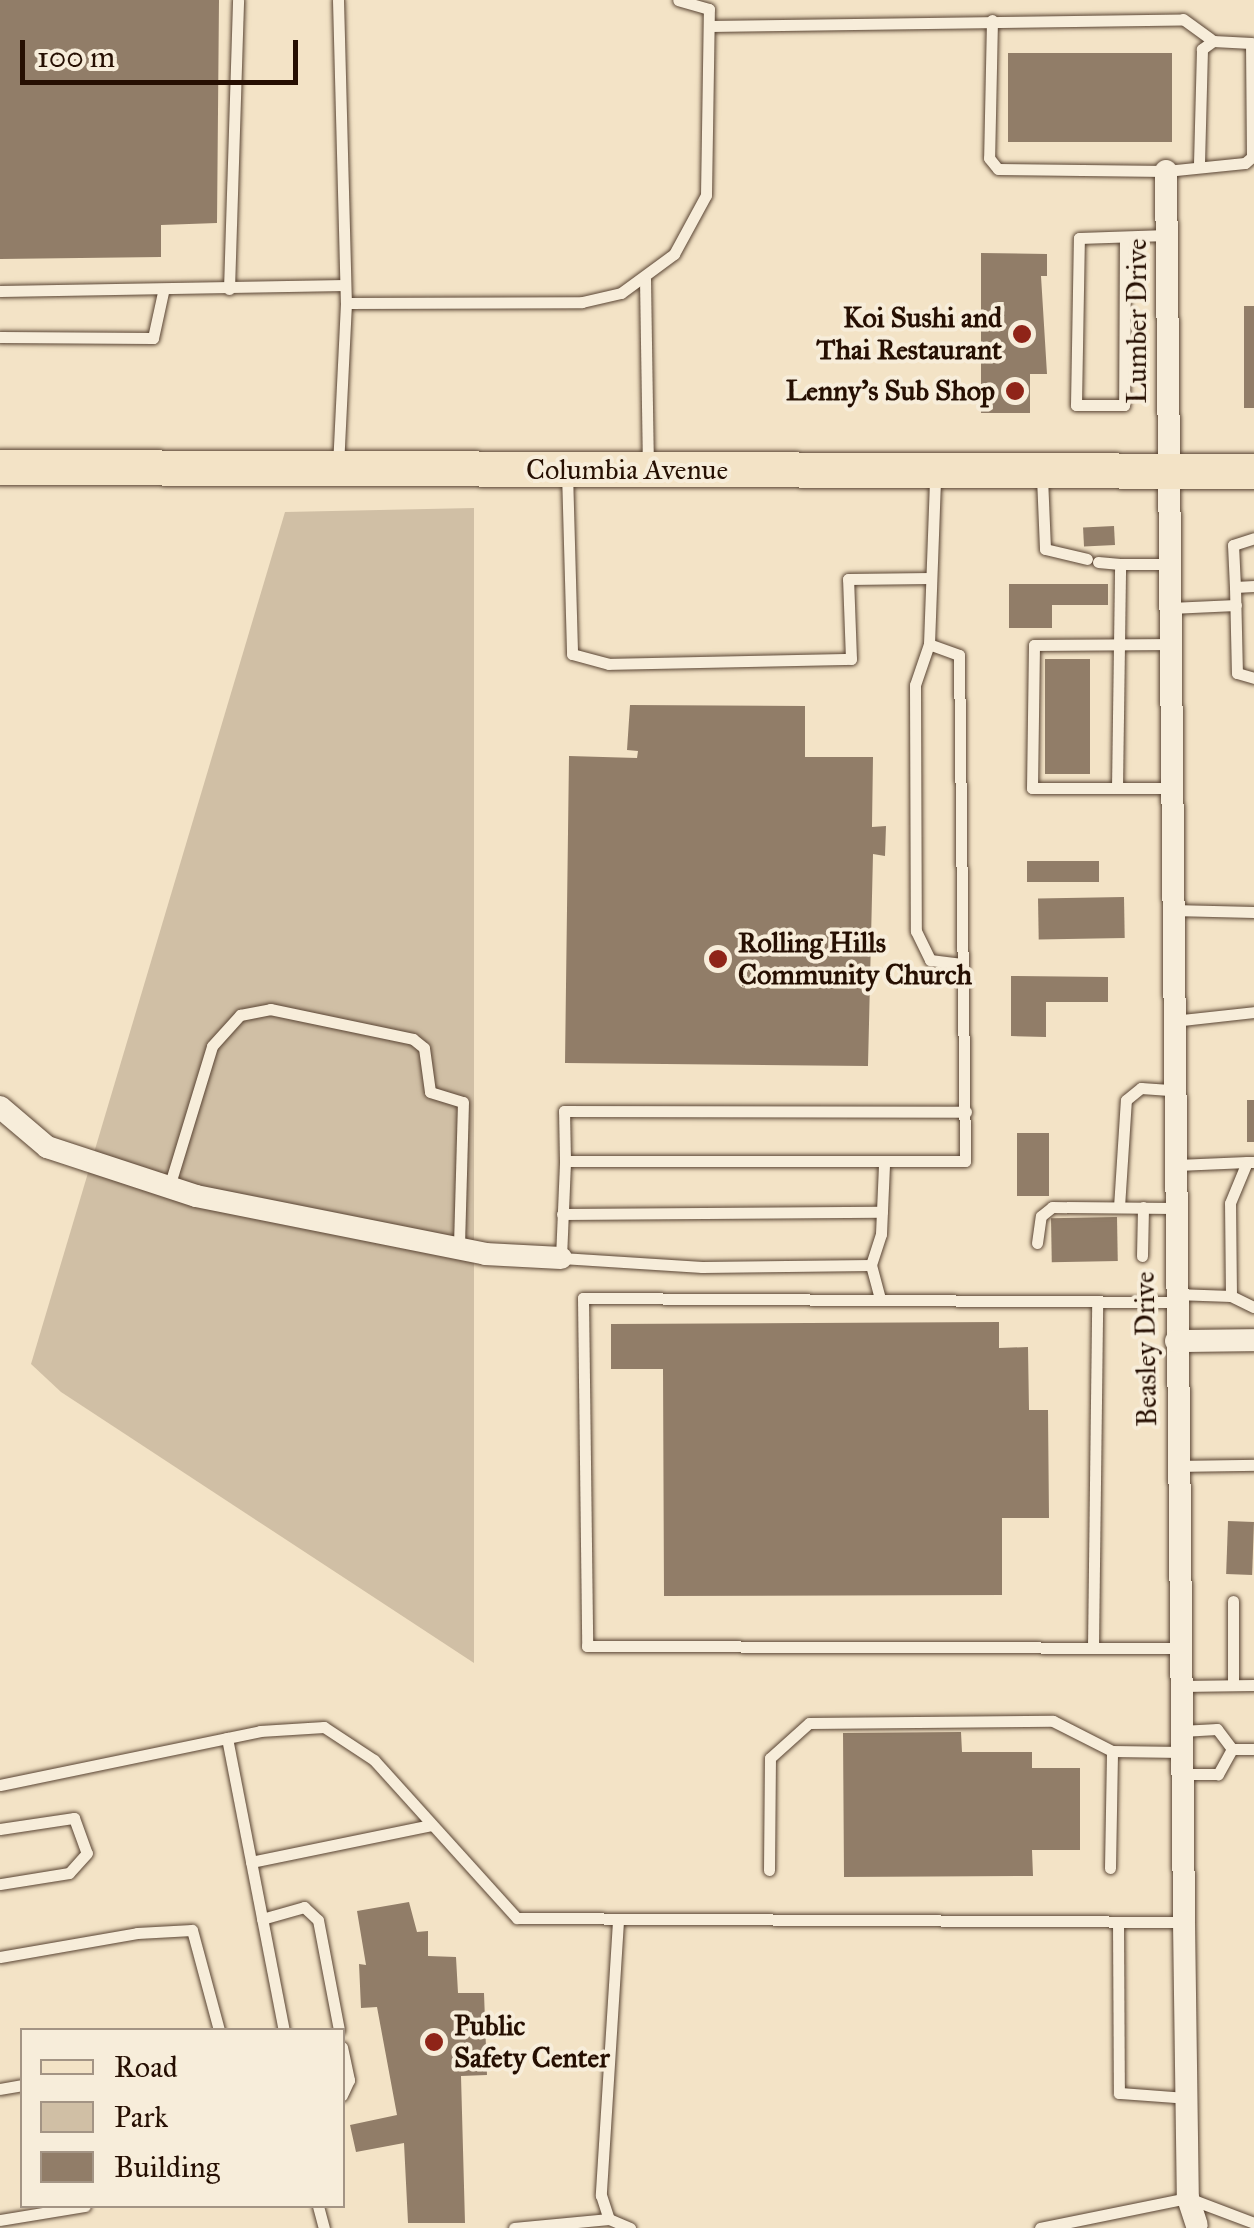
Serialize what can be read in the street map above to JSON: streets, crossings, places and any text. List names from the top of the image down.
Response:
{
  "streets": {
    "main road": ["Columbia Avenue"],
    "street": ["Lumber Drive", "Beasley Drive"]
  },
  "crossings": [
    ["Lumber Drive", "Columbia Avenue"],
    ["Lumber Drive", "Beasley Drive"],
    ["Columbia Avenue", "Beasley Drive"]
  ],
  "places": [
    "Koi Sushi and Thai Restaurant",
    "Lenny's Sub Shop",
    "Rolling Hills Community Church",
    "Public Safety Center"
  ],
  "legend": ["Road", "Park", "Building"],
  "scale_bar": "100 m"
}
